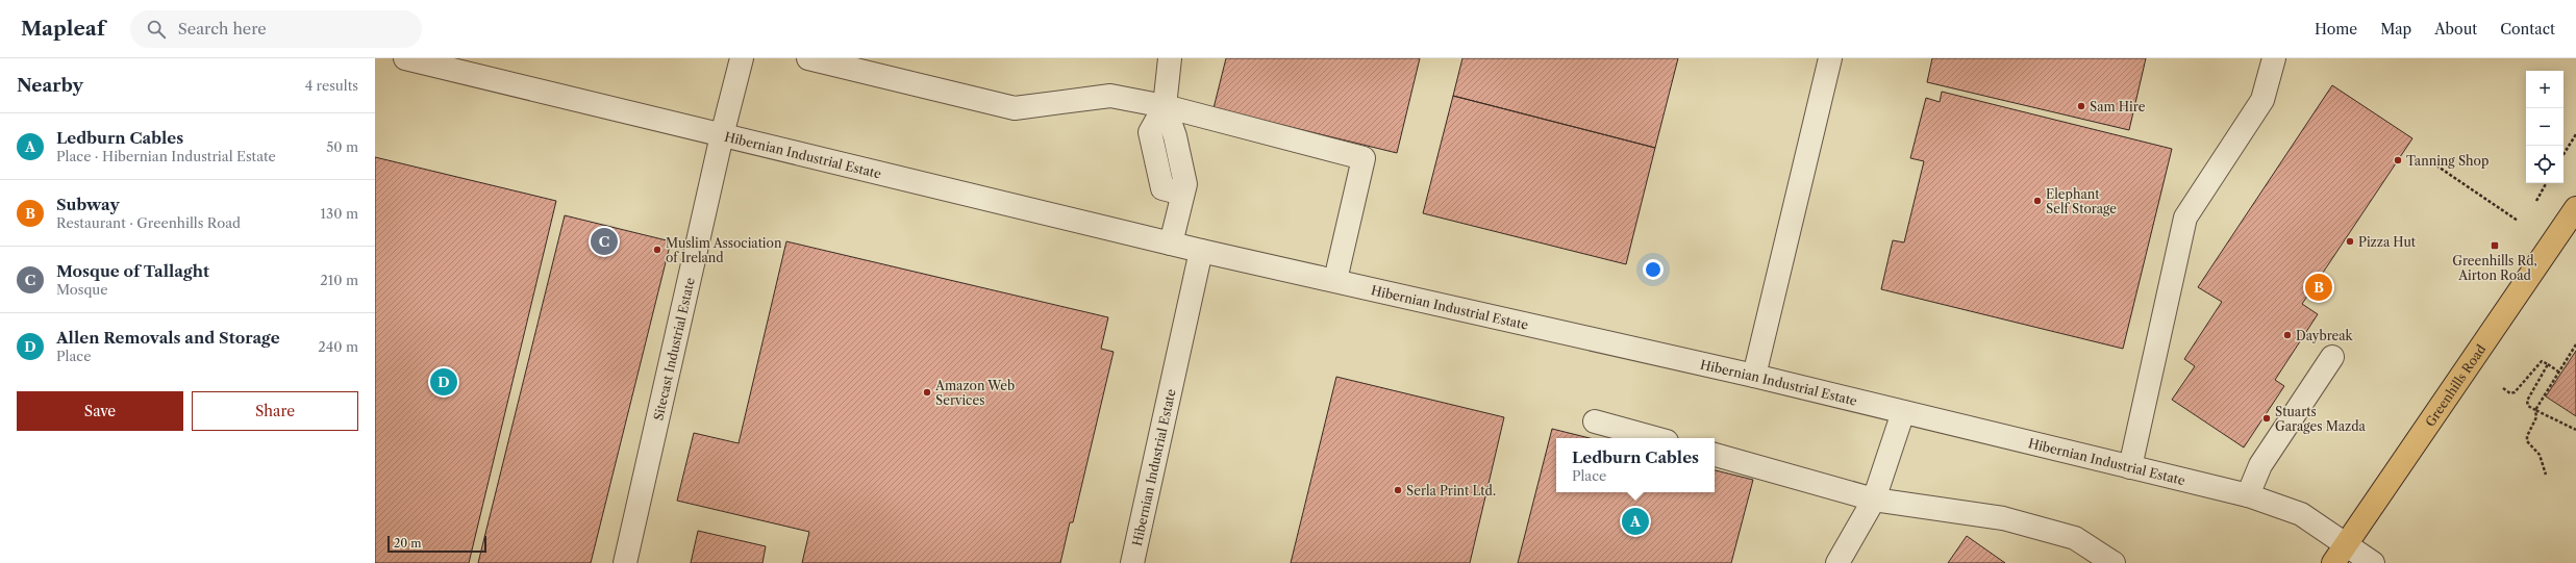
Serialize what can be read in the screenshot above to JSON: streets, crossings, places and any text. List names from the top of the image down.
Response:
{
  "streets": {
    "main road": ["Greenhills Road"],
    "street": ["Hibernian Industrial Estate", "Sitecast Industrial Estate"]
  },
  "crossings": [
    ["Hibernian Industrial Estate", "Sitecast Industrial Estate"],
    ["Hibernian Industrial Estate", "Greenhills Road"]
  ],
  "places": {
    "other": [
      "Sam Hire",
      "Tanning Shop",
      "Elephant Self Storage",
      "Pizza Hut",
      "Muslim Association of Ireland",
      "Daybreak",
      "Amazon Web Services",
      "Stuarts Garages Mazda",
      "Serla Print Ltd."
    ],
    "transit": ["Greenhills Rd, Airton Road"]
  },
  "scale_bar": "20 m",
  "page": {
    "header": "Mapleaf",
    "search": "Search here",
    "nav": [
      "Home",
      "Map",
      "About",
      "Contact"
    ],
    "heading": ["Nearby", "4 results"],
    "map_buttons": ["+", "−"],
    "list": [
      {
        "mark": "A",
        "name": "Ledburn Cables",
        "note": "Place · Hibernian Industrial Estate",
        "value": "50 m"
      },
      {
        "mark": "B",
        "name": "Subway",
        "note": "Restaurant · Greenhills Road",
        "value": "130 m"
      },
      {
        "mark": "C",
        "name": "Mosque of Tallaght",
        "note": "Mosque",
        "value": "210 m"
      },
      {
        "mark": "D",
        "name": "Allen Removals and Storage",
        "note": "Place",
        "value": "240 m"
      }
    ],
    "pins": [
      "C",
      "B",
      "D",
      "A"
    ],
    "buttons": ["Save", "Share"],
    "popup": ["Ledburn Cables", "Place"],
    "scale": "20 m"
  }
}
